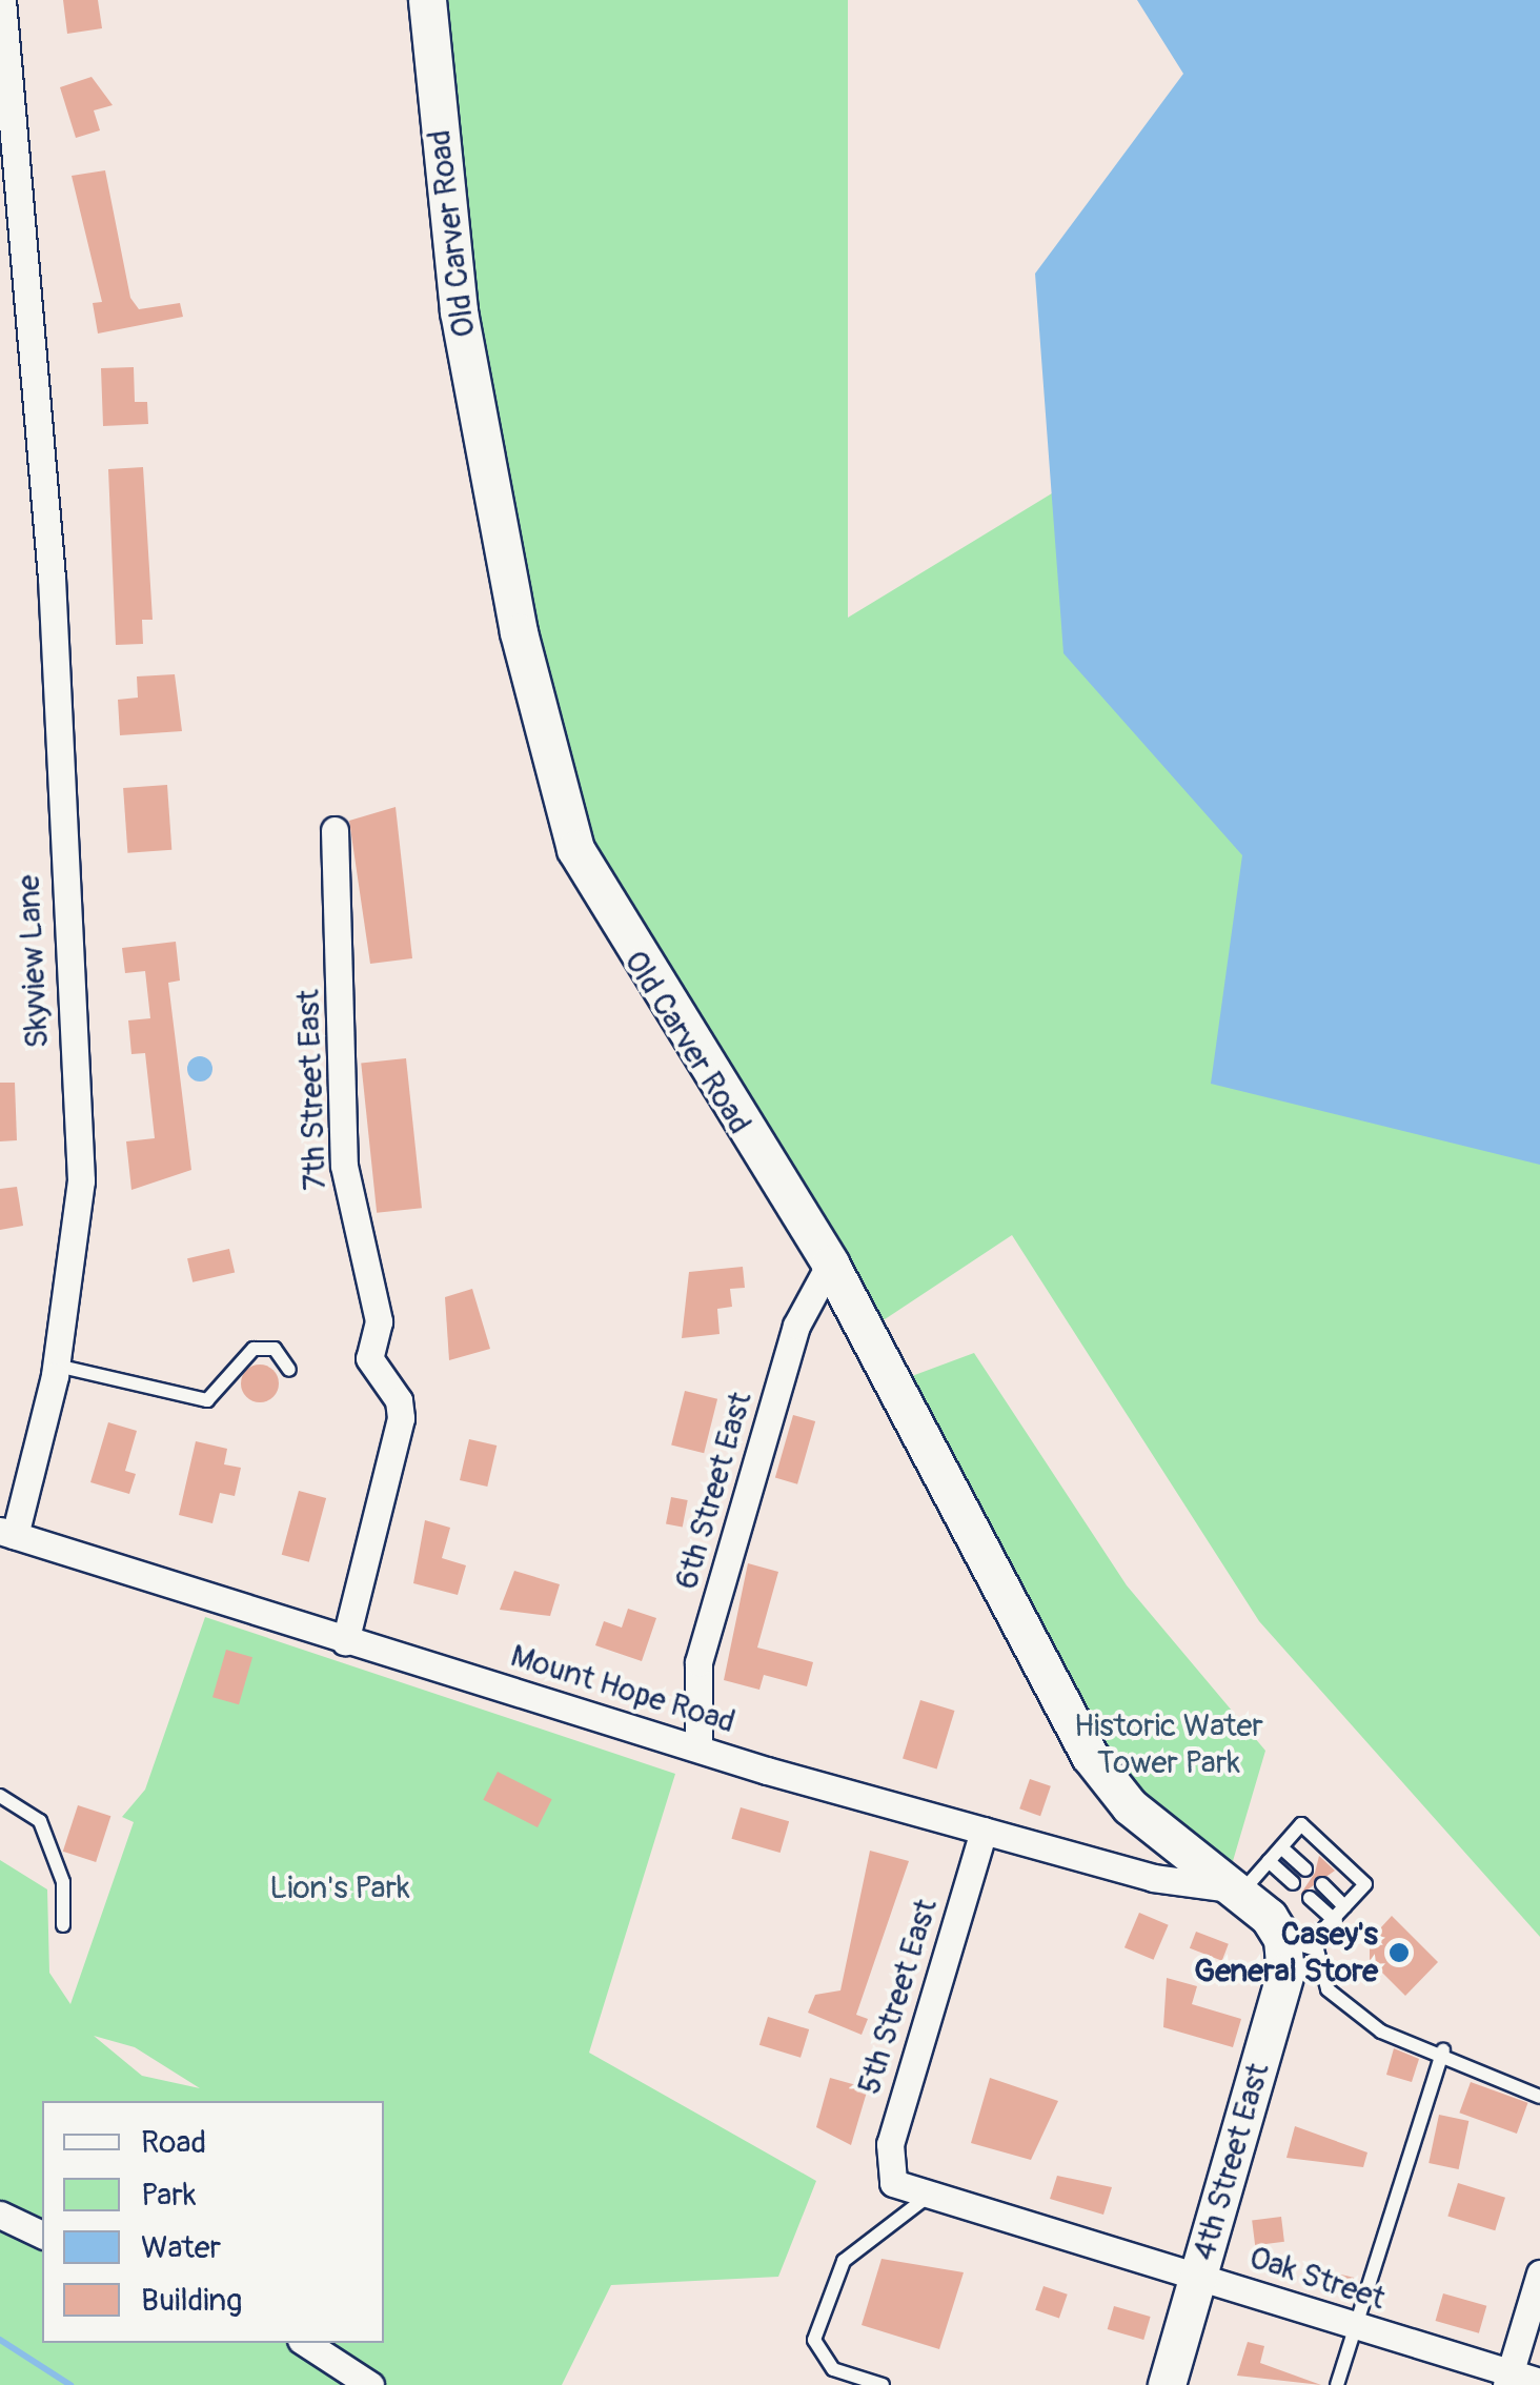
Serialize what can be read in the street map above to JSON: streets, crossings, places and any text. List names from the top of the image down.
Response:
{
  "streets": {
    "street": [
      "Old Carver Road",
      "Skyview Lane",
      "7th Street East",
      "6th Street East",
      "Mount Hope Road",
      "5th Street East",
      "4th Street East",
      "Oak Street"
    ]
  },
  "crossings": [
    ["Old Carver Road", "6th Street East"],
    ["Old Carver Road", "Mount Hope Road"],
    ["Old Carver Road", "4th Street East"],
    ["Skyview Lane", "Mount Hope Road"],
    ["7th Street East", "Mount Hope Road"],
    ["6th Street East", "Mount Hope Road"],
    ["Mount Hope Road", "5th Street East"],
    ["5th Street East", "Oak Street"],
    ["4th Street East", "Oak Street"]
  ],
  "parks": ["Historic Water Tower Park", "Lion's Park"],
  "places": ["Casey's General Store"],
  "legend": [
    "Road",
    "Park",
    "Water",
    "Building"
  ]
}
